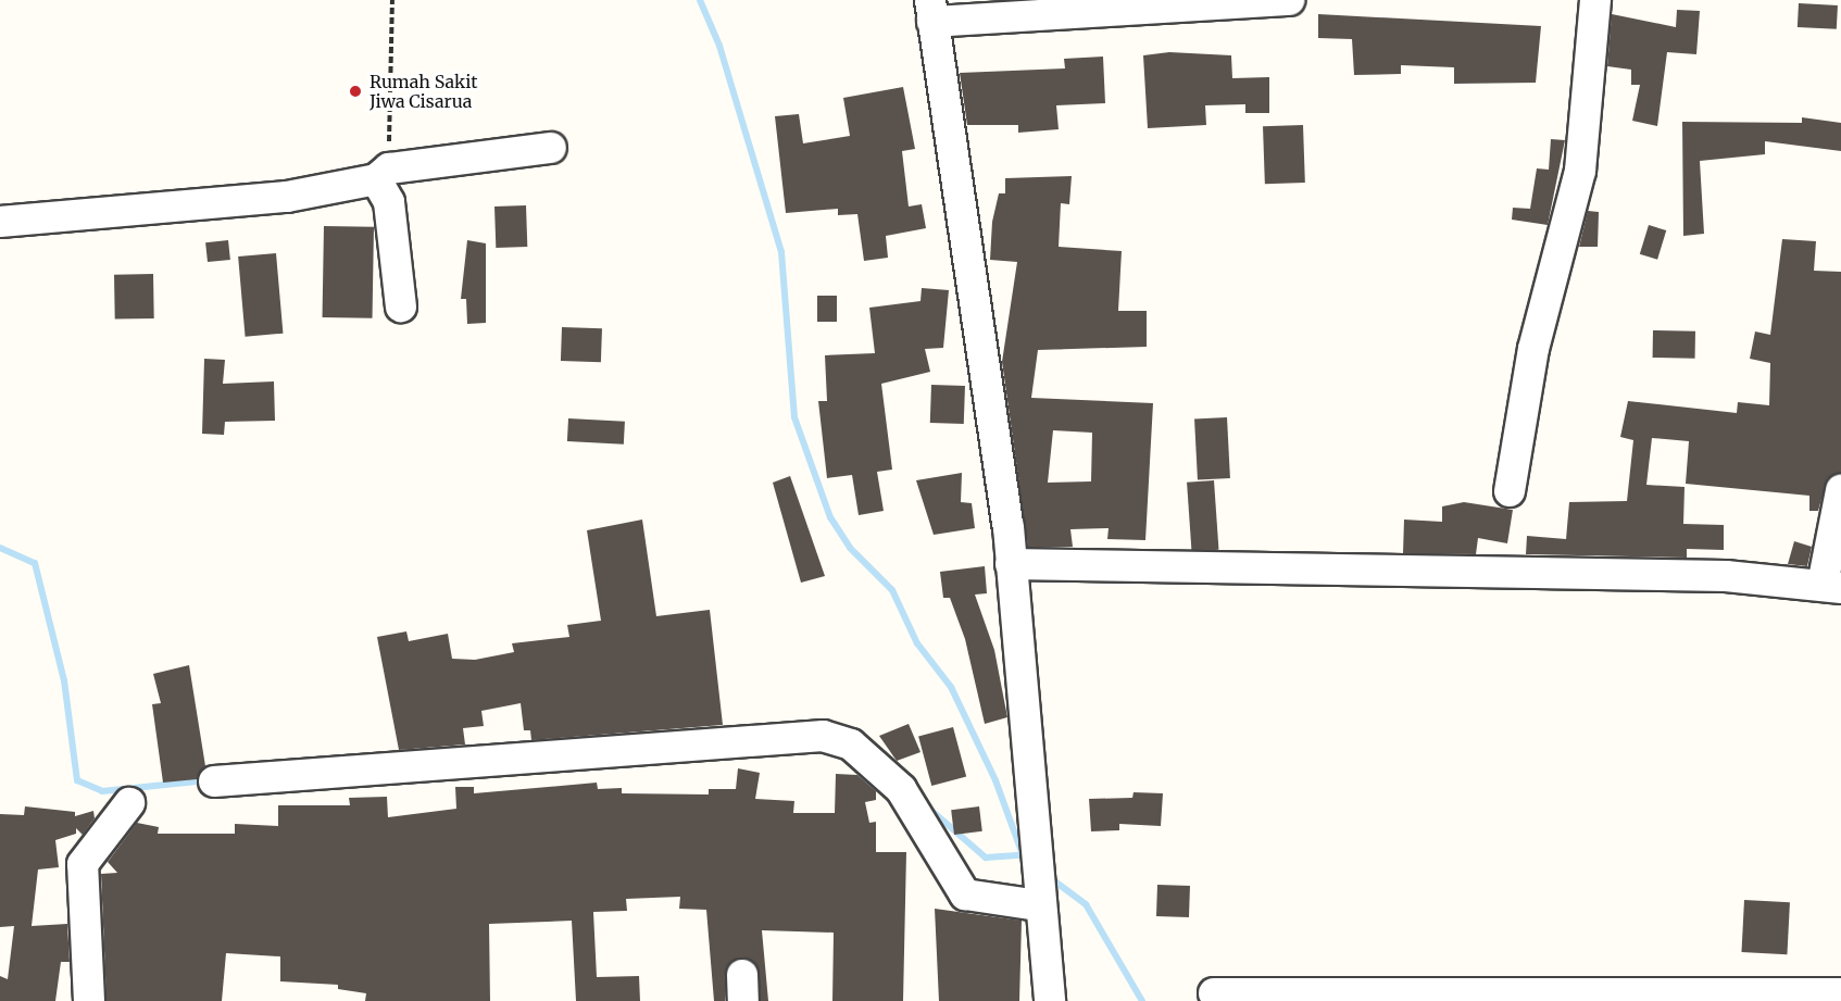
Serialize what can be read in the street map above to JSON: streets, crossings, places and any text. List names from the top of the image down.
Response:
{
  "places": ["Rumah Sakit Jiwa Cisarua"]
}
